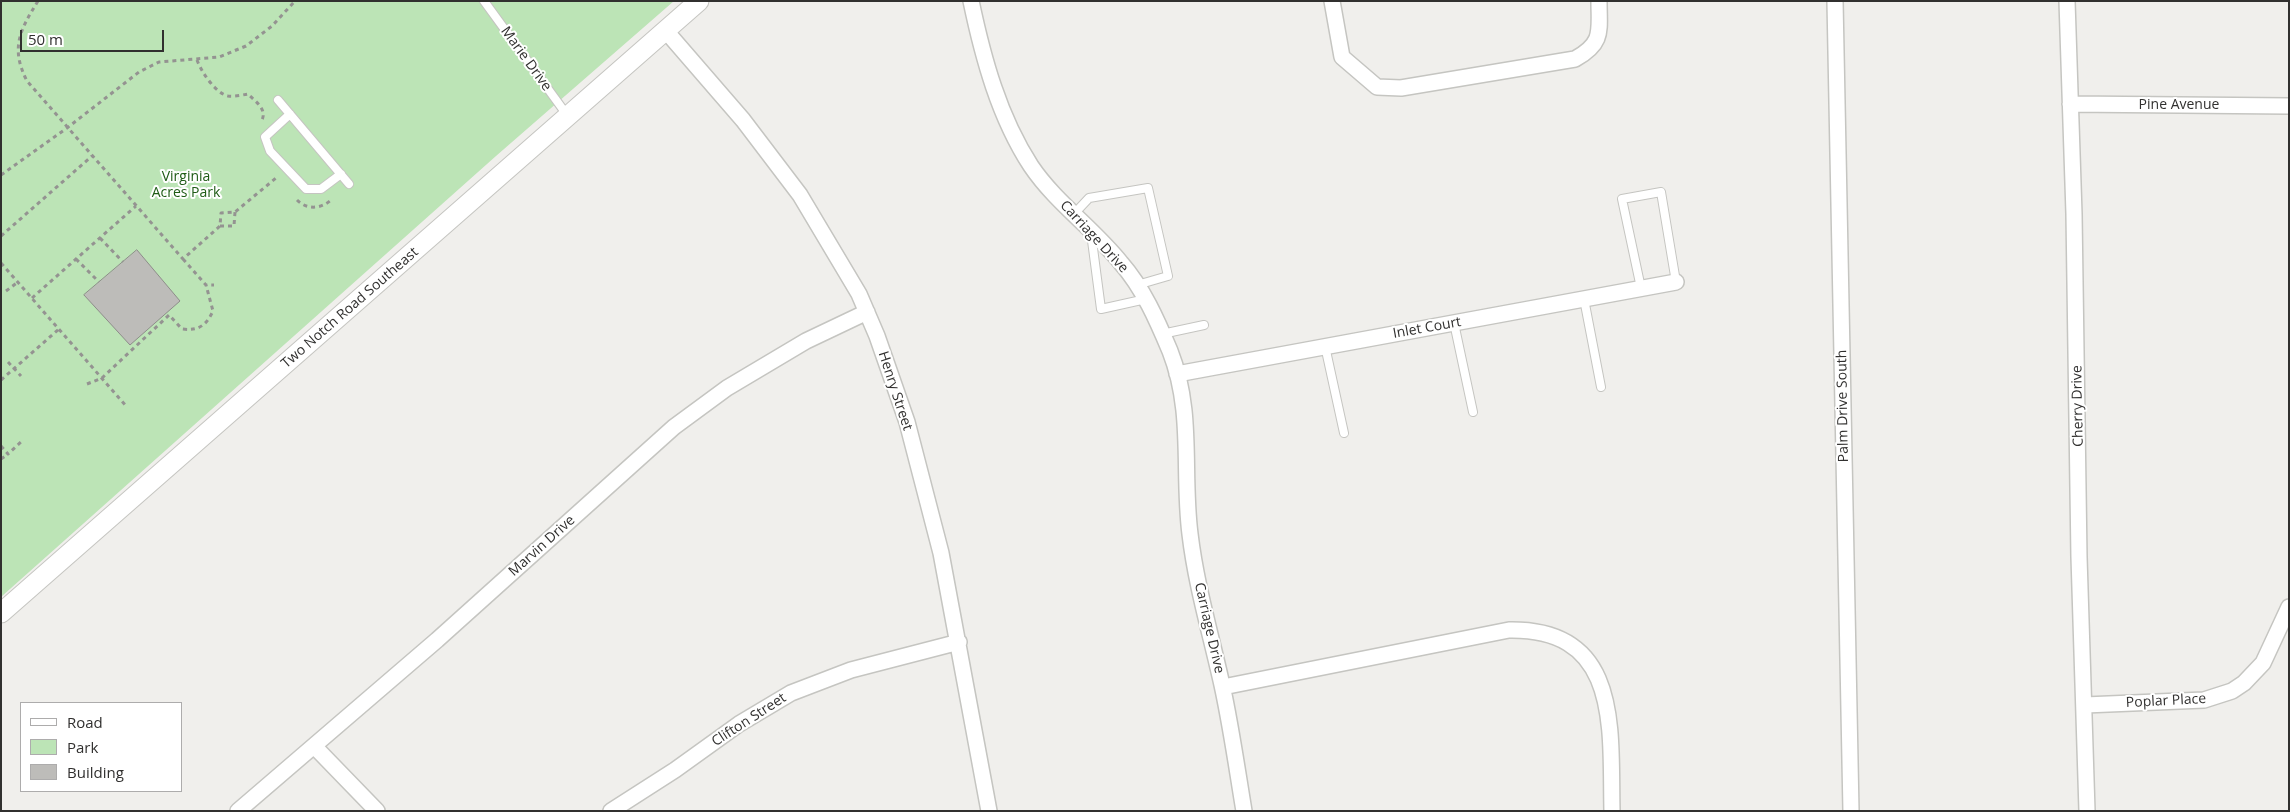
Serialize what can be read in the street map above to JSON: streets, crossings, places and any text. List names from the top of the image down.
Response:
{
  "streets": {
    "street": [
      "Pine Avenue",
      "Carriage Drive",
      "Two Notch Road Southeast",
      "Inlet Court",
      "Henry Street",
      "Palm Drive South",
      "Cherry Drive",
      "Marvin Drive",
      "Poplar Place",
      "Clifton Street"
    ],
    "lane": ["Marie Drive"]
  },
  "crossings": [
    ["Marie Drive", "Two Notch Road Southeast"],
    ["Pine Avenue", "Cherry Drive"],
    ["Carriage Drive", "Inlet Court"],
    ["Two Notch Road Southeast", "Henry Street"],
    ["Henry Street", "Marvin Drive"],
    ["Henry Street", "Clifton Street"],
    ["Cherry Drive", "Poplar Place"]
  ],
  "parks": ["Virginia Acres Park"],
  "legend": ["Road", "Park", "Building"],
  "scale_bar": "50 m"
}
